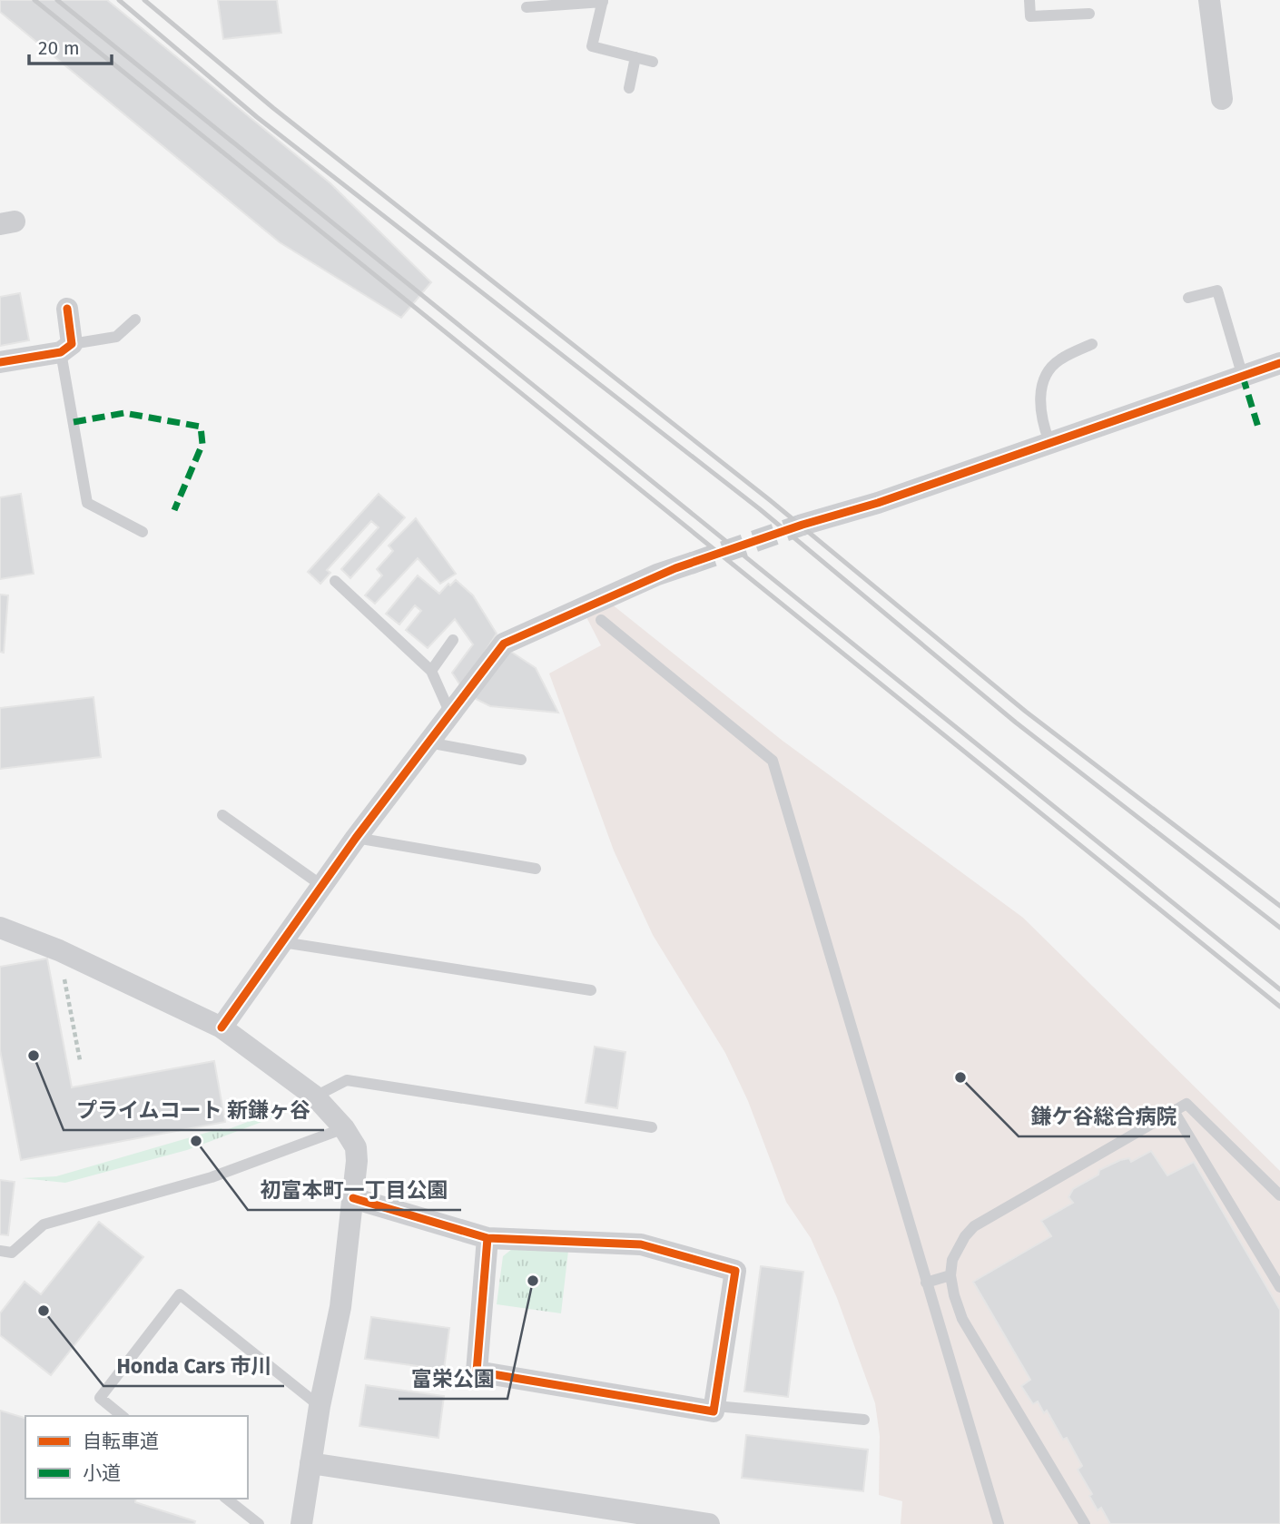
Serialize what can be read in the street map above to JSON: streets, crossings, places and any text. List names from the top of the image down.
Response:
{
  "places": [
    "プライムコート 新鎌ヶ谷",
    "鎌ケ谷総合病院",
    "初富本町一丁目公園",
    "富栄公園",
    "Honda Cars 市川"
  ],
  "legend": ["自転車道", "小道"],
  "scale_bar": "20 m"
}
